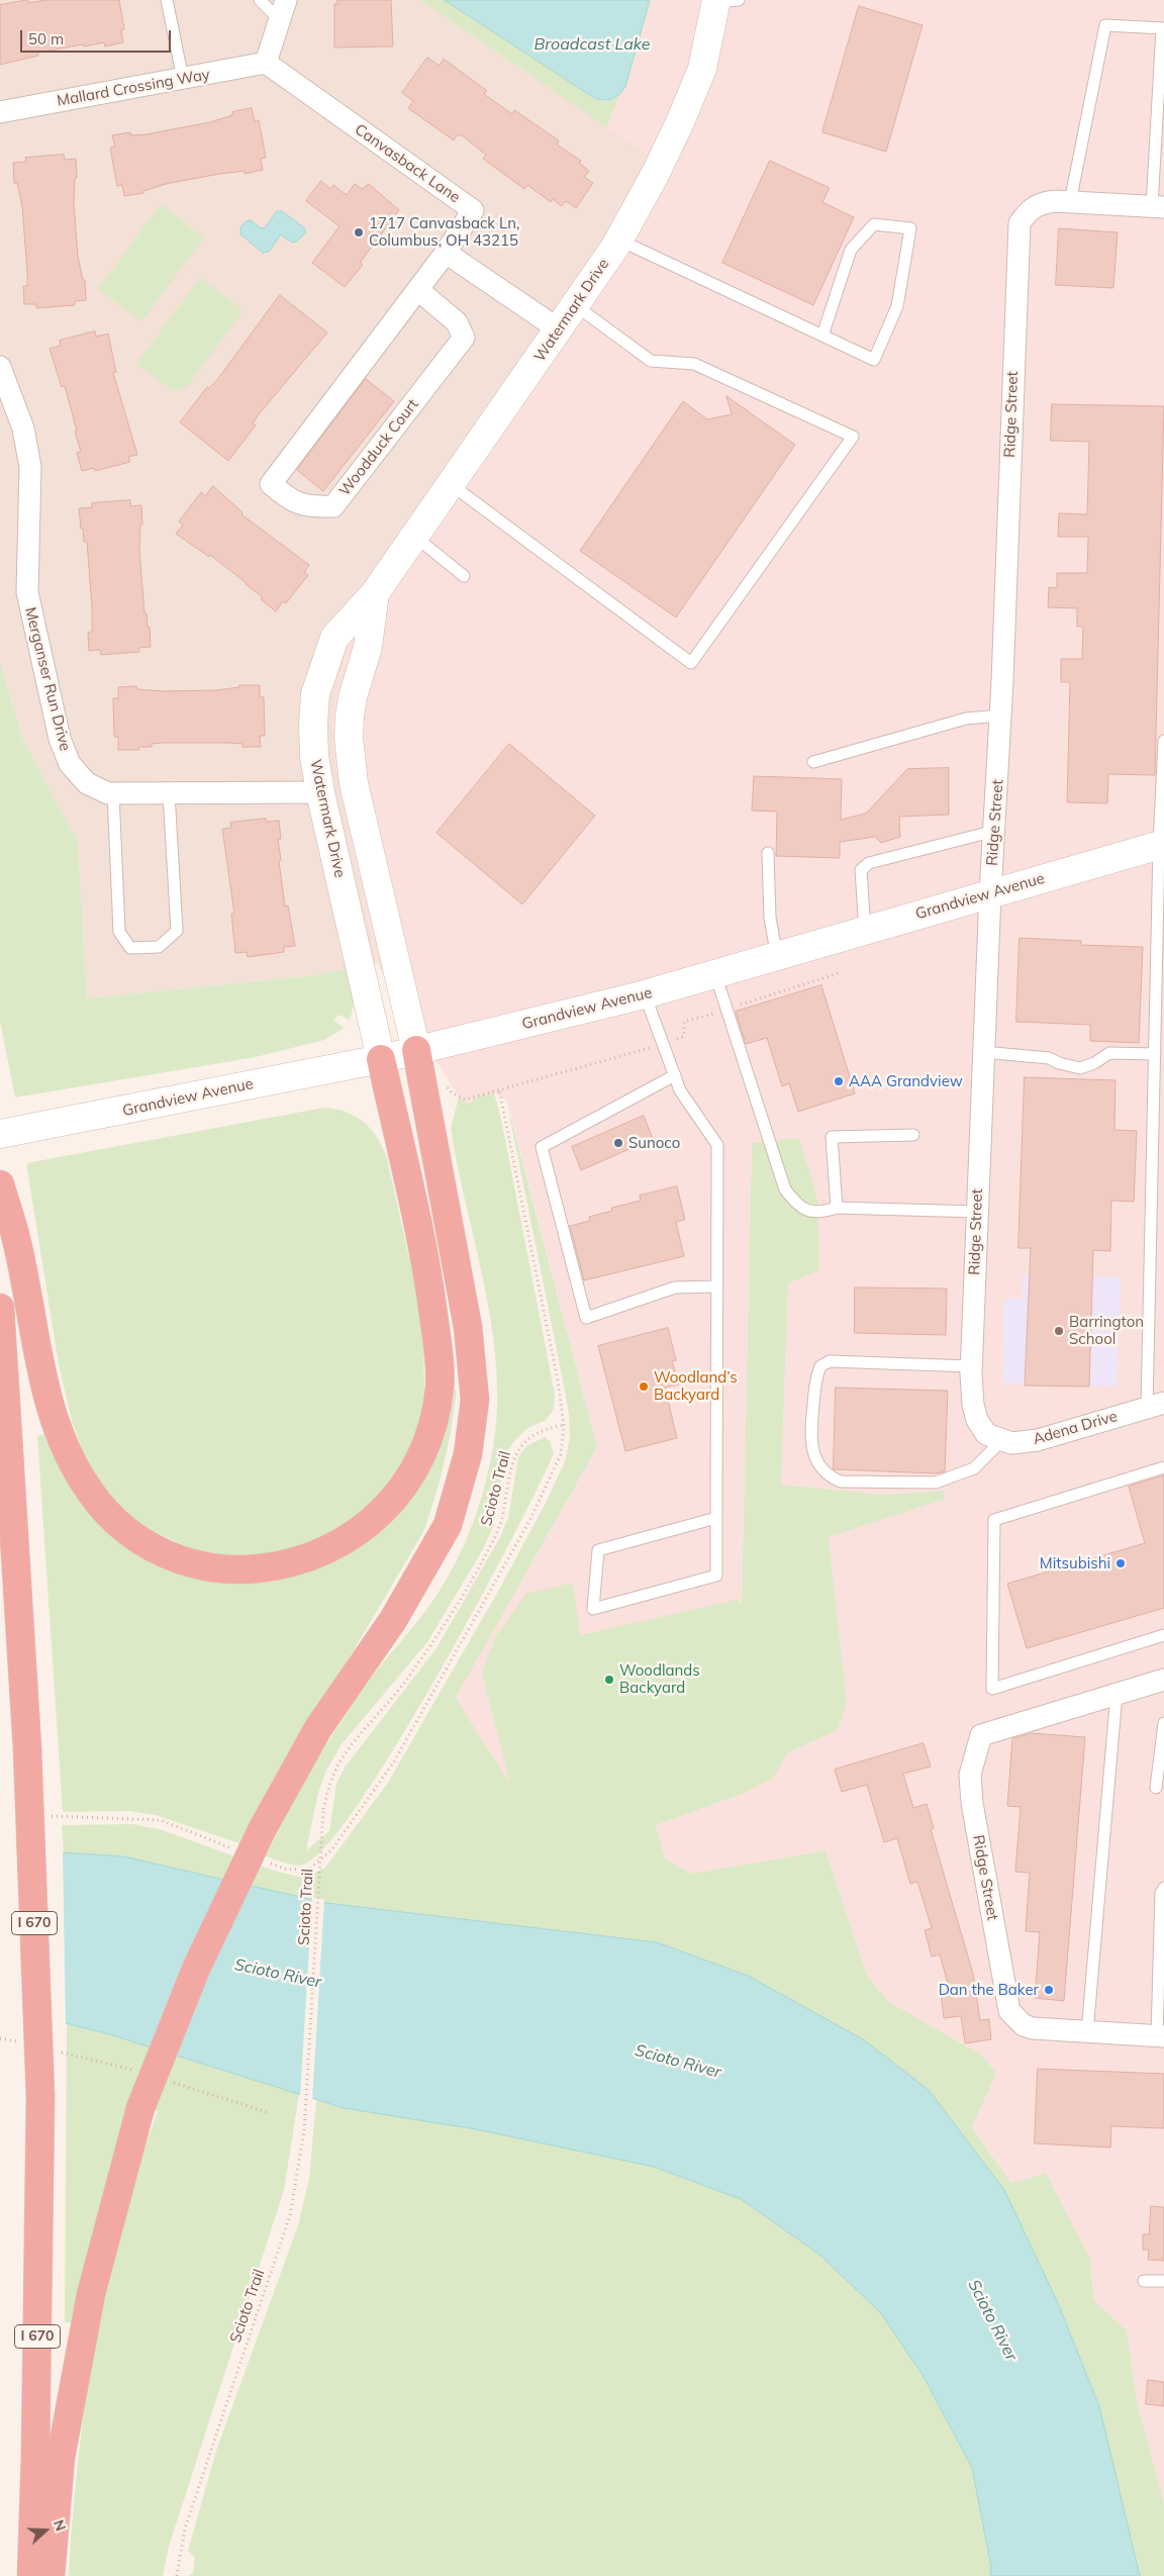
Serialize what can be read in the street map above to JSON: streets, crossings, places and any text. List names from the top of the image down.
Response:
{
  "streets": {
    "highway": ["I 670"],
    "street": [
      "Mallard Crossing Way",
      "Canvasback Lane",
      "Watermark Drive",
      "Ridge Street",
      "Woodduck Court",
      "Merganser Run Drive",
      "Grandview Avenue",
      "Adena Drive"
    ],
    "path": ["Scioto Trail"]
  },
  "crossings": [
    ["Mallard Crossing Way", "Canvasback Lane"],
    ["Canvasback Lane", "Woodduck Court"],
    ["Watermark Drive", "Merganser Run Drive"],
    ["Watermark Drive", "Grandview Avenue"],
    ["Ridge Street", "Grandview Avenue"],
    ["Ridge Street", "Adena Drive"]
  ],
  "water": ["Broadcast Lake", "Scioto River"],
  "places": [
    "1717 Canvasback Ln, Columbus, OH 43215",
    "AAA Grandview",
    "Sunoco",
    "Barrington School",
    "Woodland’s Backyard",
    "Mitsubishi",
    "Woodlands Backyard",
    "Dan the Baker"
  ],
  "scale_bar": "50 m",
  "north": "right"
}
